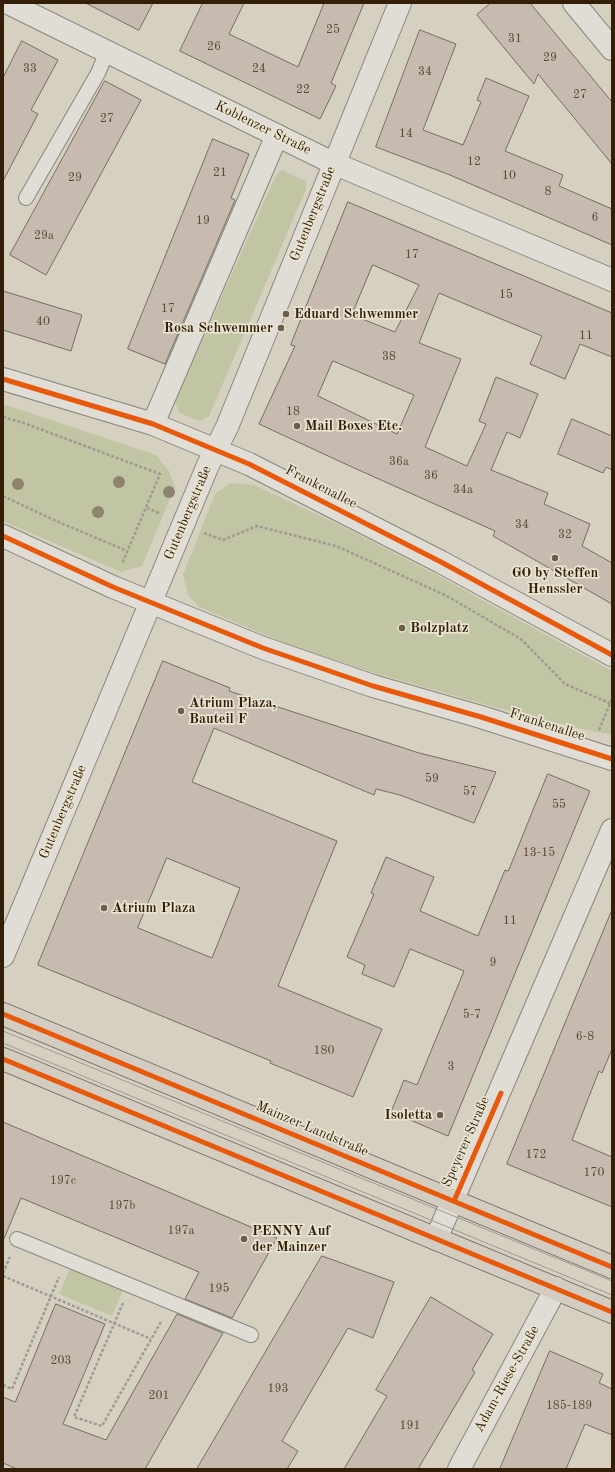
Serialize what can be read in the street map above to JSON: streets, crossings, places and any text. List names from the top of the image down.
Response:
{
  "streets": {
    "main road": ["Mainzer Landstraße"],
    "street": [
      "Koblenzer Straße",
      "Gutenbergstraße",
      "Frankenallee",
      "Speyerer Straße",
      "Adam-Riese-Straße"
    ]
  },
  "crossings": [
    ["Koblenzer Straße", "Gutenbergstraße"],
    ["Gutenbergstraße", "Frankenallee"],
    ["Mainzer Landstraße", "Speyerer Straße"]
  ],
  "places": [
    "Eduard Schwemmer",
    "Rosa Schwemmer",
    "Mail Boxes Etc.",
    "GO by Steffen Henssler",
    "Bolzplatz",
    "Atrium Plaza, Bauteil F",
    "Atrium Plaza",
    "Isoletta",
    "PENNY Auf der Mainzer"
  ],
  "house_numbers": [
    "25",
    "31",
    "26",
    "29",
    "33",
    "24",
    "34",
    "22",
    "27",
    "27",
    "14",
    "12",
    "21",
    "10",
    "29",
    "8",
    "6",
    "19",
    "29a",
    "17",
    "15",
    "17",
    "40",
    "11",
    "38",
    "18",
    "36a",
    "36",
    "34a",
    "34",
    "32",
    "59",
    "57",
    "55",
    "13-15",
    "11",
    "9",
    "5-7",
    "6-8",
    "180",
    "3",
    "172",
    "170",
    "197c",
    "197b",
    "197a",
    "195",
    "203",
    "193",
    "201",
    "185-189",
    "191"
  ]
}
